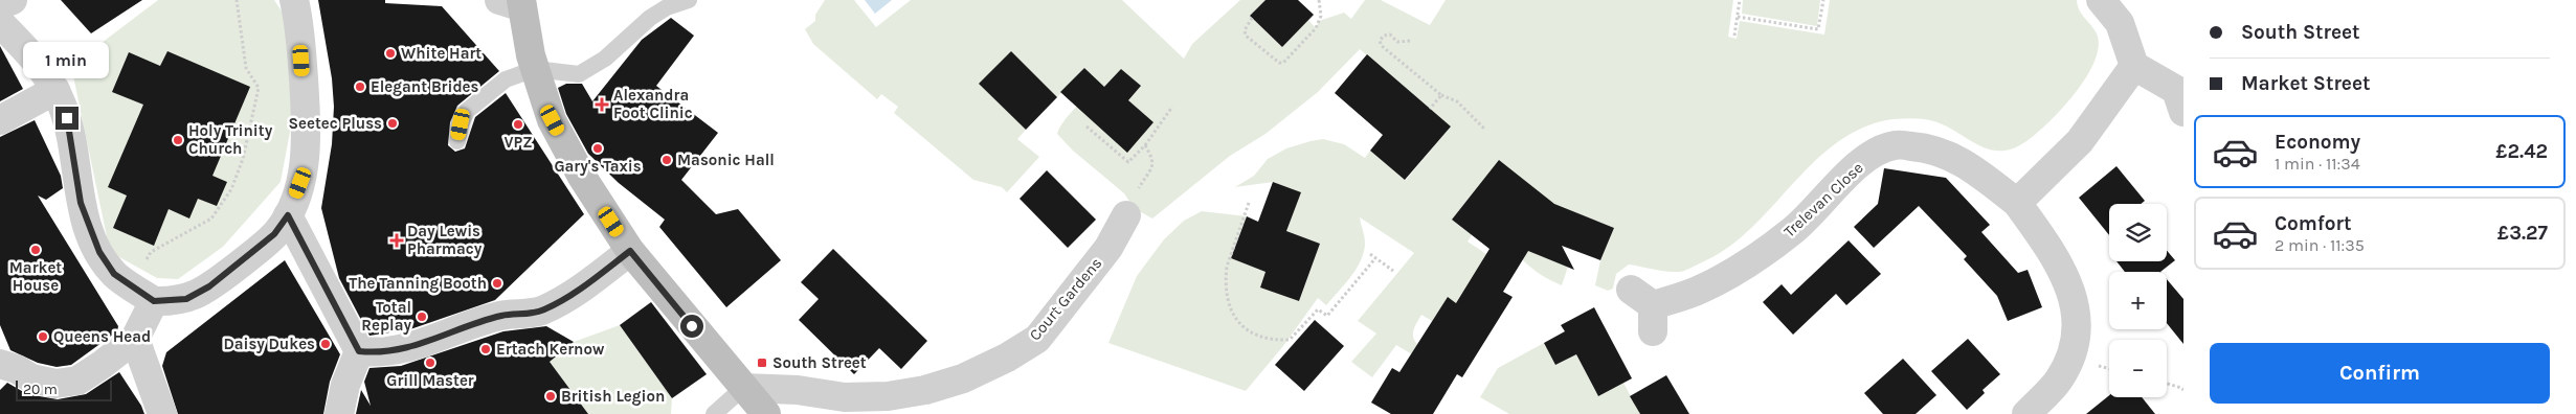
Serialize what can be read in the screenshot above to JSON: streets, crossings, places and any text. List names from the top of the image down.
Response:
{
  "streets": {
    "street": ["Trelevan Close", "Court Gardens"]
  },
  "places": {
    "other": [
      "White Hart",
      "Elegant Brides",
      "Seetec Pluss",
      "VPZ",
      "Holy Trinity Church",
      "Gary's Taxis",
      "Masonic Hall",
      "Market House",
      "The Tanning Booth",
      "Total Replay",
      "Queens Head",
      "Daisy Dukes",
      "Ertach Kernow",
      "Grill Master",
      "British Legion"
    ],
    "health": ["Alexandra Foot Clinic", "Day Lewis Pharmacy"],
    "transit": ["South Street"]
  },
  "scale_bar": "20 m",
  "page": {
    "banner": ["South Street", "Market Street"],
    "bubble": "1 min",
    "list": [
      {
        "name": "Economy",
        "note": "1 min · 11:34",
        "value": "£2.42"
      },
      {
        "name": "Comfort",
        "note": "2 min · 11:35",
        "value": "£3.27"
      }
    ],
    "map_buttons": ["+", "−"],
    "buttons": "Confirm",
    "scale": "20 m"
  }
}
